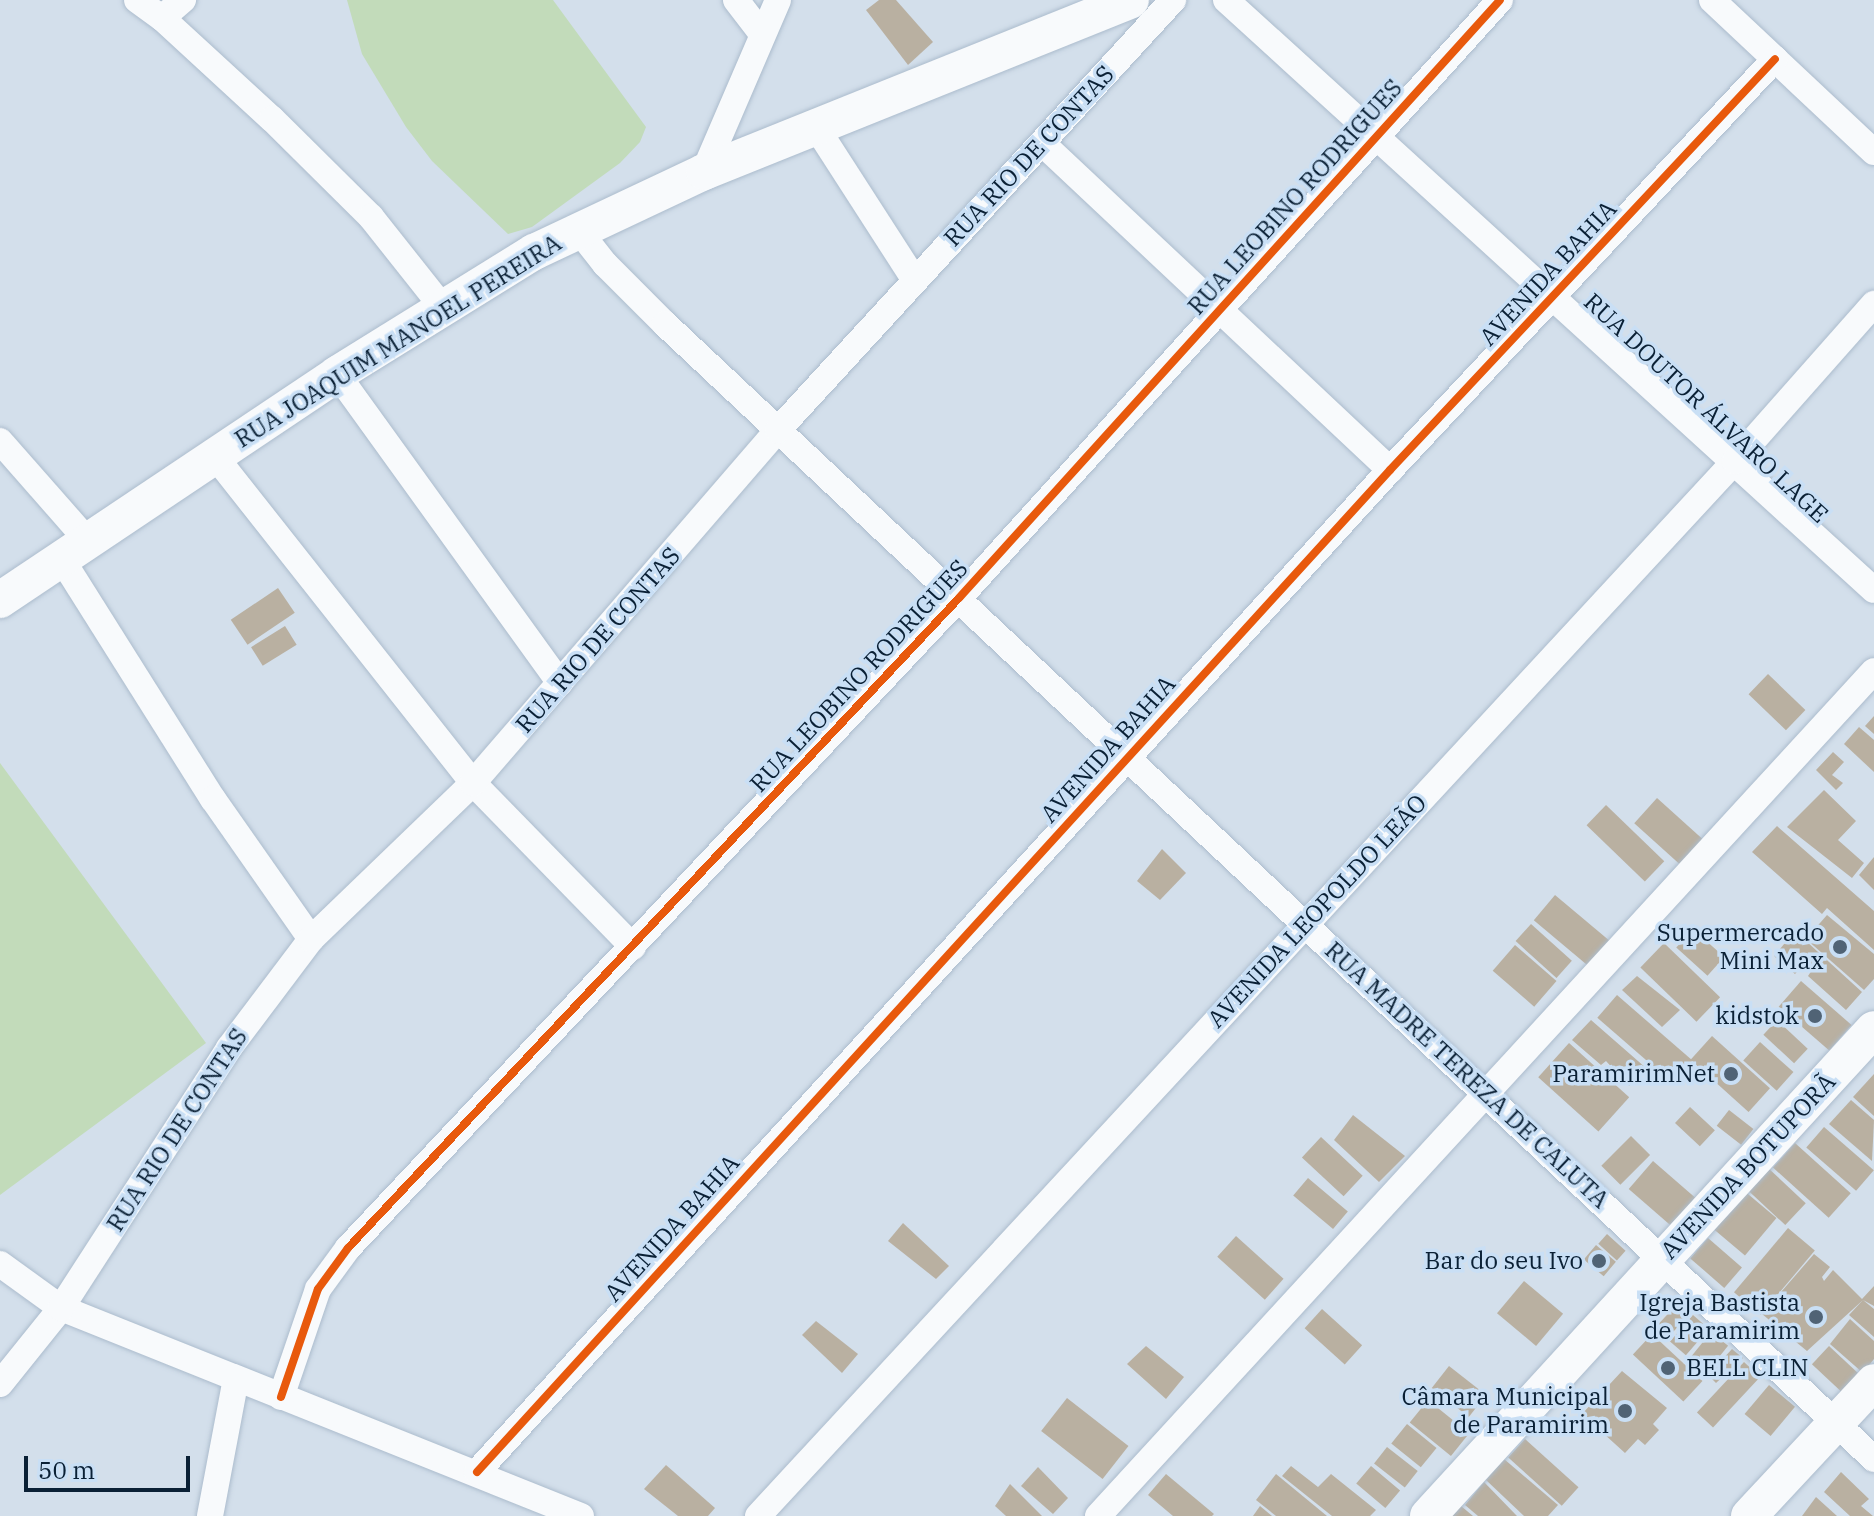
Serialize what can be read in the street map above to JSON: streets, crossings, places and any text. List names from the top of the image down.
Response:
{
  "streets": {
    "street": [
      "RUA RIO DE CONTAS",
      "RUA LEOBINO RODRIGUES",
      "AVENIDA BAHIA",
      "RUA JOAQUIM MANOEL PEREIRA",
      "RUA DOUTOR ÁLVARO LAGE",
      "AVENIDA LEOPOLDO LEÃO",
      "RUA MADRE TEREZA DE CALUTA",
      "AVENIDA BOTUPORÃ"
    ]
  },
  "crossings": [
    ["RUA RIO DE CONTAS", "RUA MADRE TEREZA DE CALUTA"],
    ["RUA LEOBINO RODRIGUES", "RUA DOUTOR ÁLVARO LAGE"],
    ["RUA LEOBINO RODRIGUES", "RUA MADRE TEREZA DE CALUTA"],
    ["AVENIDA BAHIA", "RUA DOUTOR ÁLVARO LAGE"],
    ["AVENIDA BAHIA", "RUA MADRE TEREZA DE CALUTA"],
    ["RUA JOAQUIM MANOEL PEREIRA", "RUA MADRE TEREZA DE CALUTA"],
    ["RUA DOUTOR ÁLVARO LAGE", "AVENIDA LEOPOLDO LEÃO"],
    ["AVENIDA LEOPOLDO LEÃO", "RUA MADRE TEREZA DE CALUTA"],
    ["RUA MADRE TEREZA DE CALUTA", "AVENIDA BOTUPORÃ"]
  ],
  "places": [
    "Supermercado Mini Max",
    "kidstok",
    "ParamirimNet",
    "Bar do seu Ivo",
    "Igreja Bastista de Paramirim",
    "BELL CLIN",
    "Câmara Municipal de Paramirim"
  ],
  "scale_bar": "50 m"
}
